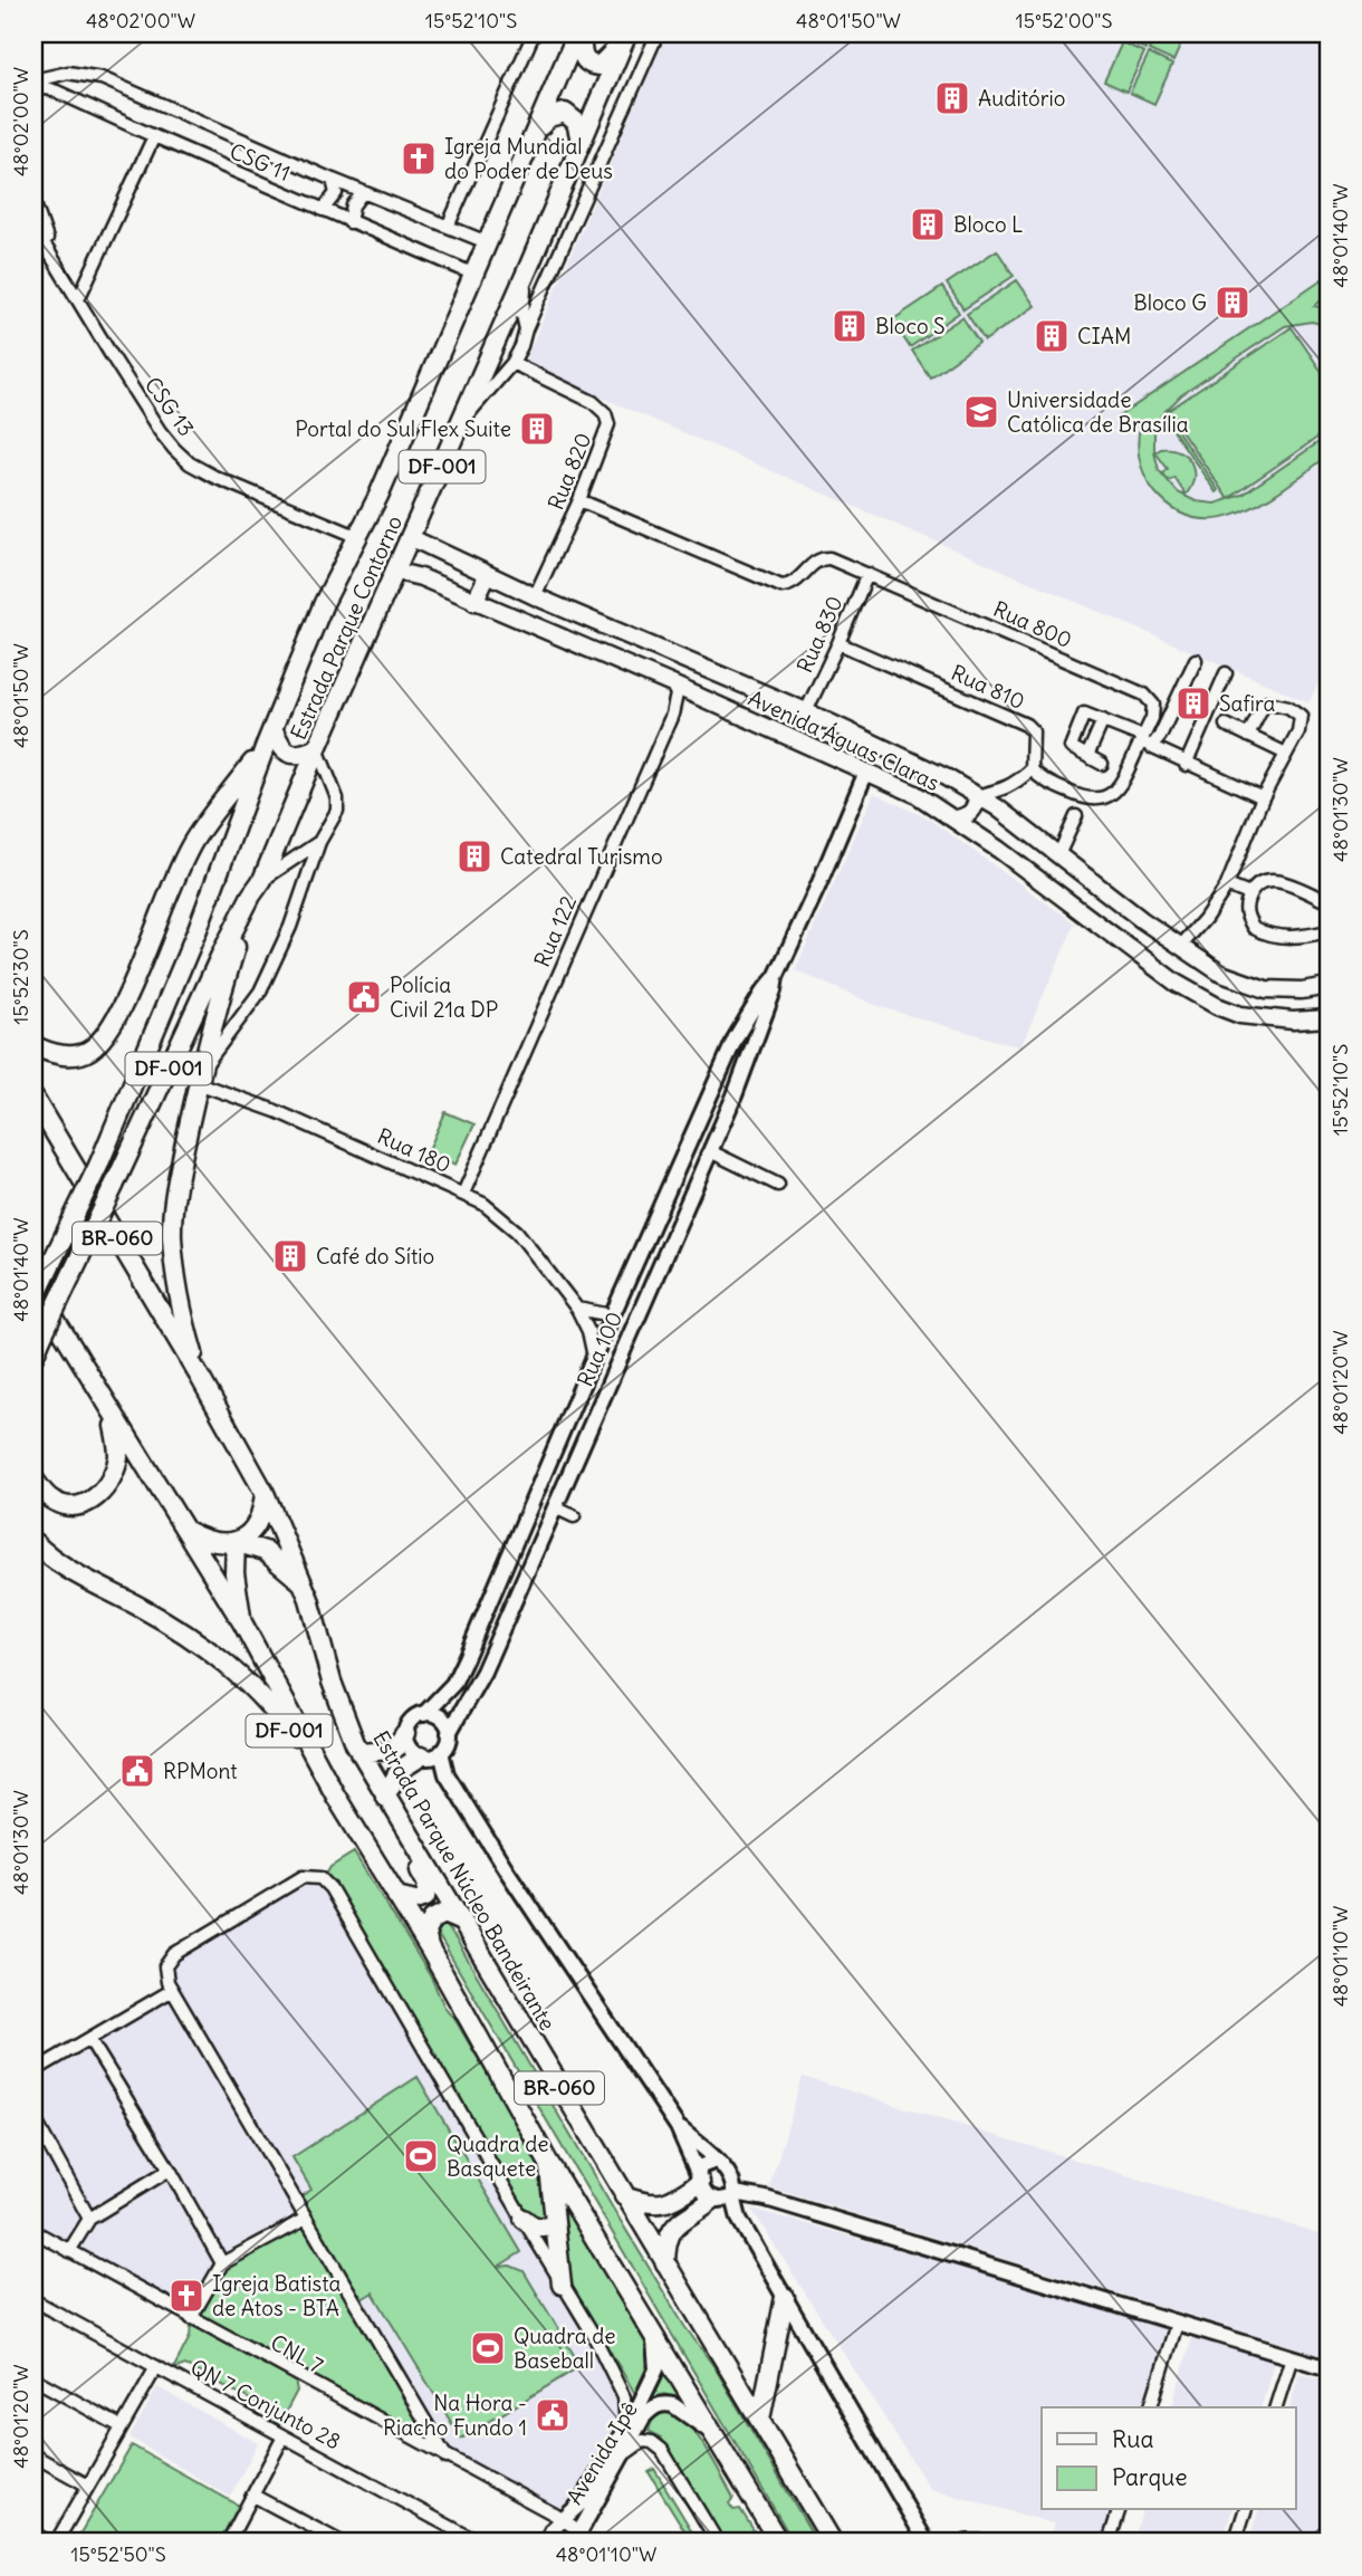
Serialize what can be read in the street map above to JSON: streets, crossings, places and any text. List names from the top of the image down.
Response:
{
  "streets": {
    "highway": [
      "DF-001",
      "Estrada Parque Contorno",
      "BR-060",
      "Estrada Parque Núcleo Bandeirante"
    ],
    "main road": ["Avenida Águas Claras"],
    "street": [
      "CSG 11",
      "CSG 13",
      "Rua 820",
      "Rua 800",
      "Rua 830",
      "Rua 810",
      "Rua 122",
      "Rua 180",
      "Rua 100",
      "CNL 7",
      "QN 7 Conjunto 28",
      "Avenida Ipê"
    ]
  },
  "crossings": [
    ["CSG 11", "Estrada Parque Contorno"],
    ["CSG 13", "Estrada Parque Contorno"],
    ["DF-001", "Estrada Parque Contorno"],
    ["DF-001", "BR-060"],
    ["Rua 820", "Rua 800"],
    ["Rua 820", "Avenida Águas Claras"],
    ["Rua 800", "Rua 830"],
    ["Estrada Parque Contorno", "Avenida Águas Claras"],
    ["Rua 830", "Rua 810"],
    ["Rua 830", "Avenida Águas Claras"],
    ["Avenida Águas Claras", "Rua 122"],
    ["Avenida Águas Claras", "Rua 100"],
    ["Rua 122", "Rua 180"],
    ["Rua 180", "Rua 100"],
    ["BR-060", "Avenida Ipê"],
    ["CNL 7", "Avenida Ipê"]
  ],
  "places": {
    "building": [
      "Auditório",
      "Bloco L",
      "Bloco G",
      "Bloco S",
      "CIAM",
      "Portal do Sul Flex Suite",
      "Safira",
      "Catedral Turismo",
      "Café do Sítio"
    ],
    "church": ["Igreja Mundial do Poder de Deus", "Igreja Batista de Atos - BTA"],
    "school or university": ["Universidade Católica de Brasília"],
    "public building": ["Polícia Civil 21a DP", "RPMont", "Na Hora - Riacho Fundo 1"],
    "sports": ["Quadra de Basquete", "Quadra de Baseball"]
  },
  "legend": ["Rua", "Parque"],
  "coordinates": [
    "48°02'00\"W",
    "15°52'10\"S",
    "48°01'50\"W",
    "15°52'00\"S",
    "48°01'40\"W",
    "48°01'30\"W",
    "15°52'30\"S",
    "48°01'20\"W",
    "48°01'10\"W",
    "15°52'50\"S"
  ]
}
